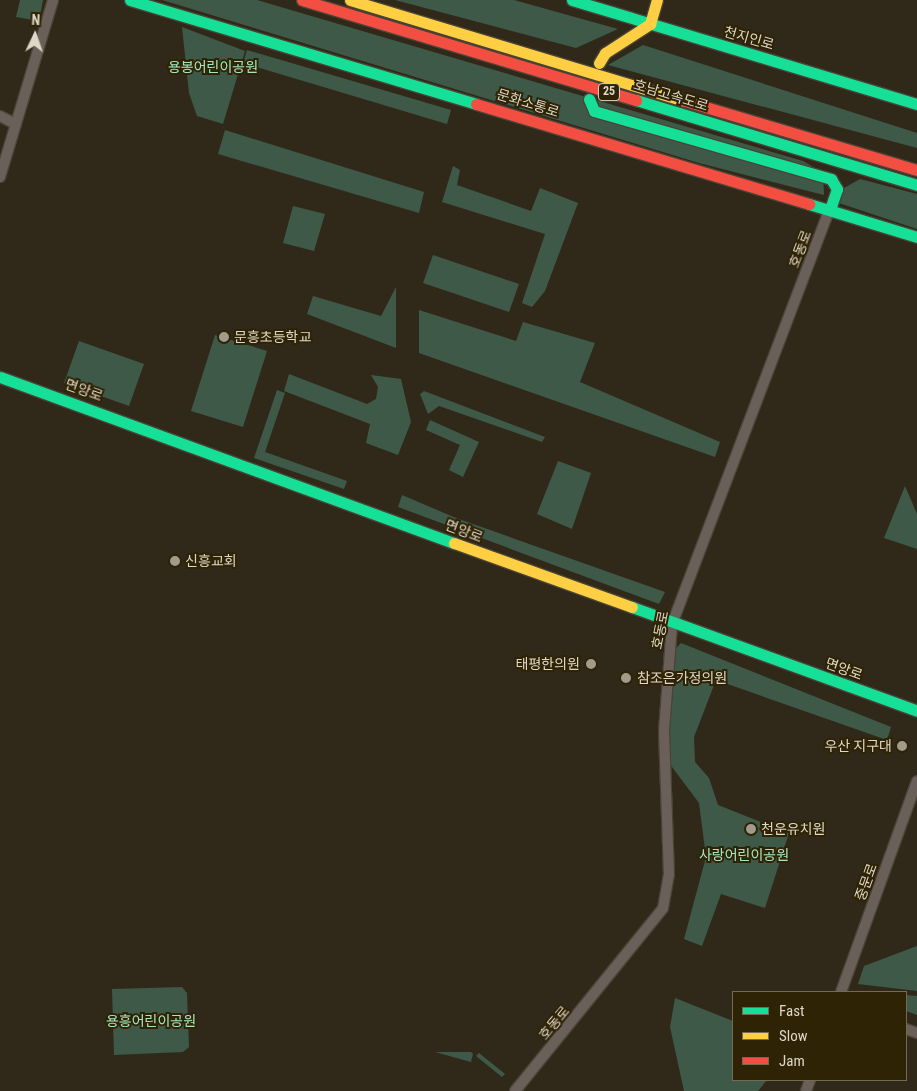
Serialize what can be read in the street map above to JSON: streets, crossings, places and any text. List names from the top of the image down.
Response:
{
  "streets": {
    "main road": [
      "천지인로",
      "25",
      "호남고속도로",
      "문화소통로",
      "면앙로"
    ],
    "street": ["호동로", "중문로"]
  },
  "crossings": [
    ["문화소통로", "호동로"],
    ["호동로", "면앙로"]
  ],
  "parks": ["용봉어린이공원", "사랑어린이공원", "용흥어린이공원"],
  "places": [
    "문흥초등학교",
    "신흥교회",
    "태평한의원",
    "참조은가정의원",
    "우산 지구대",
    "천운유치원"
  ],
  "legend": ["Fast", "Slow", "Jam"],
  "north": "top"
}
